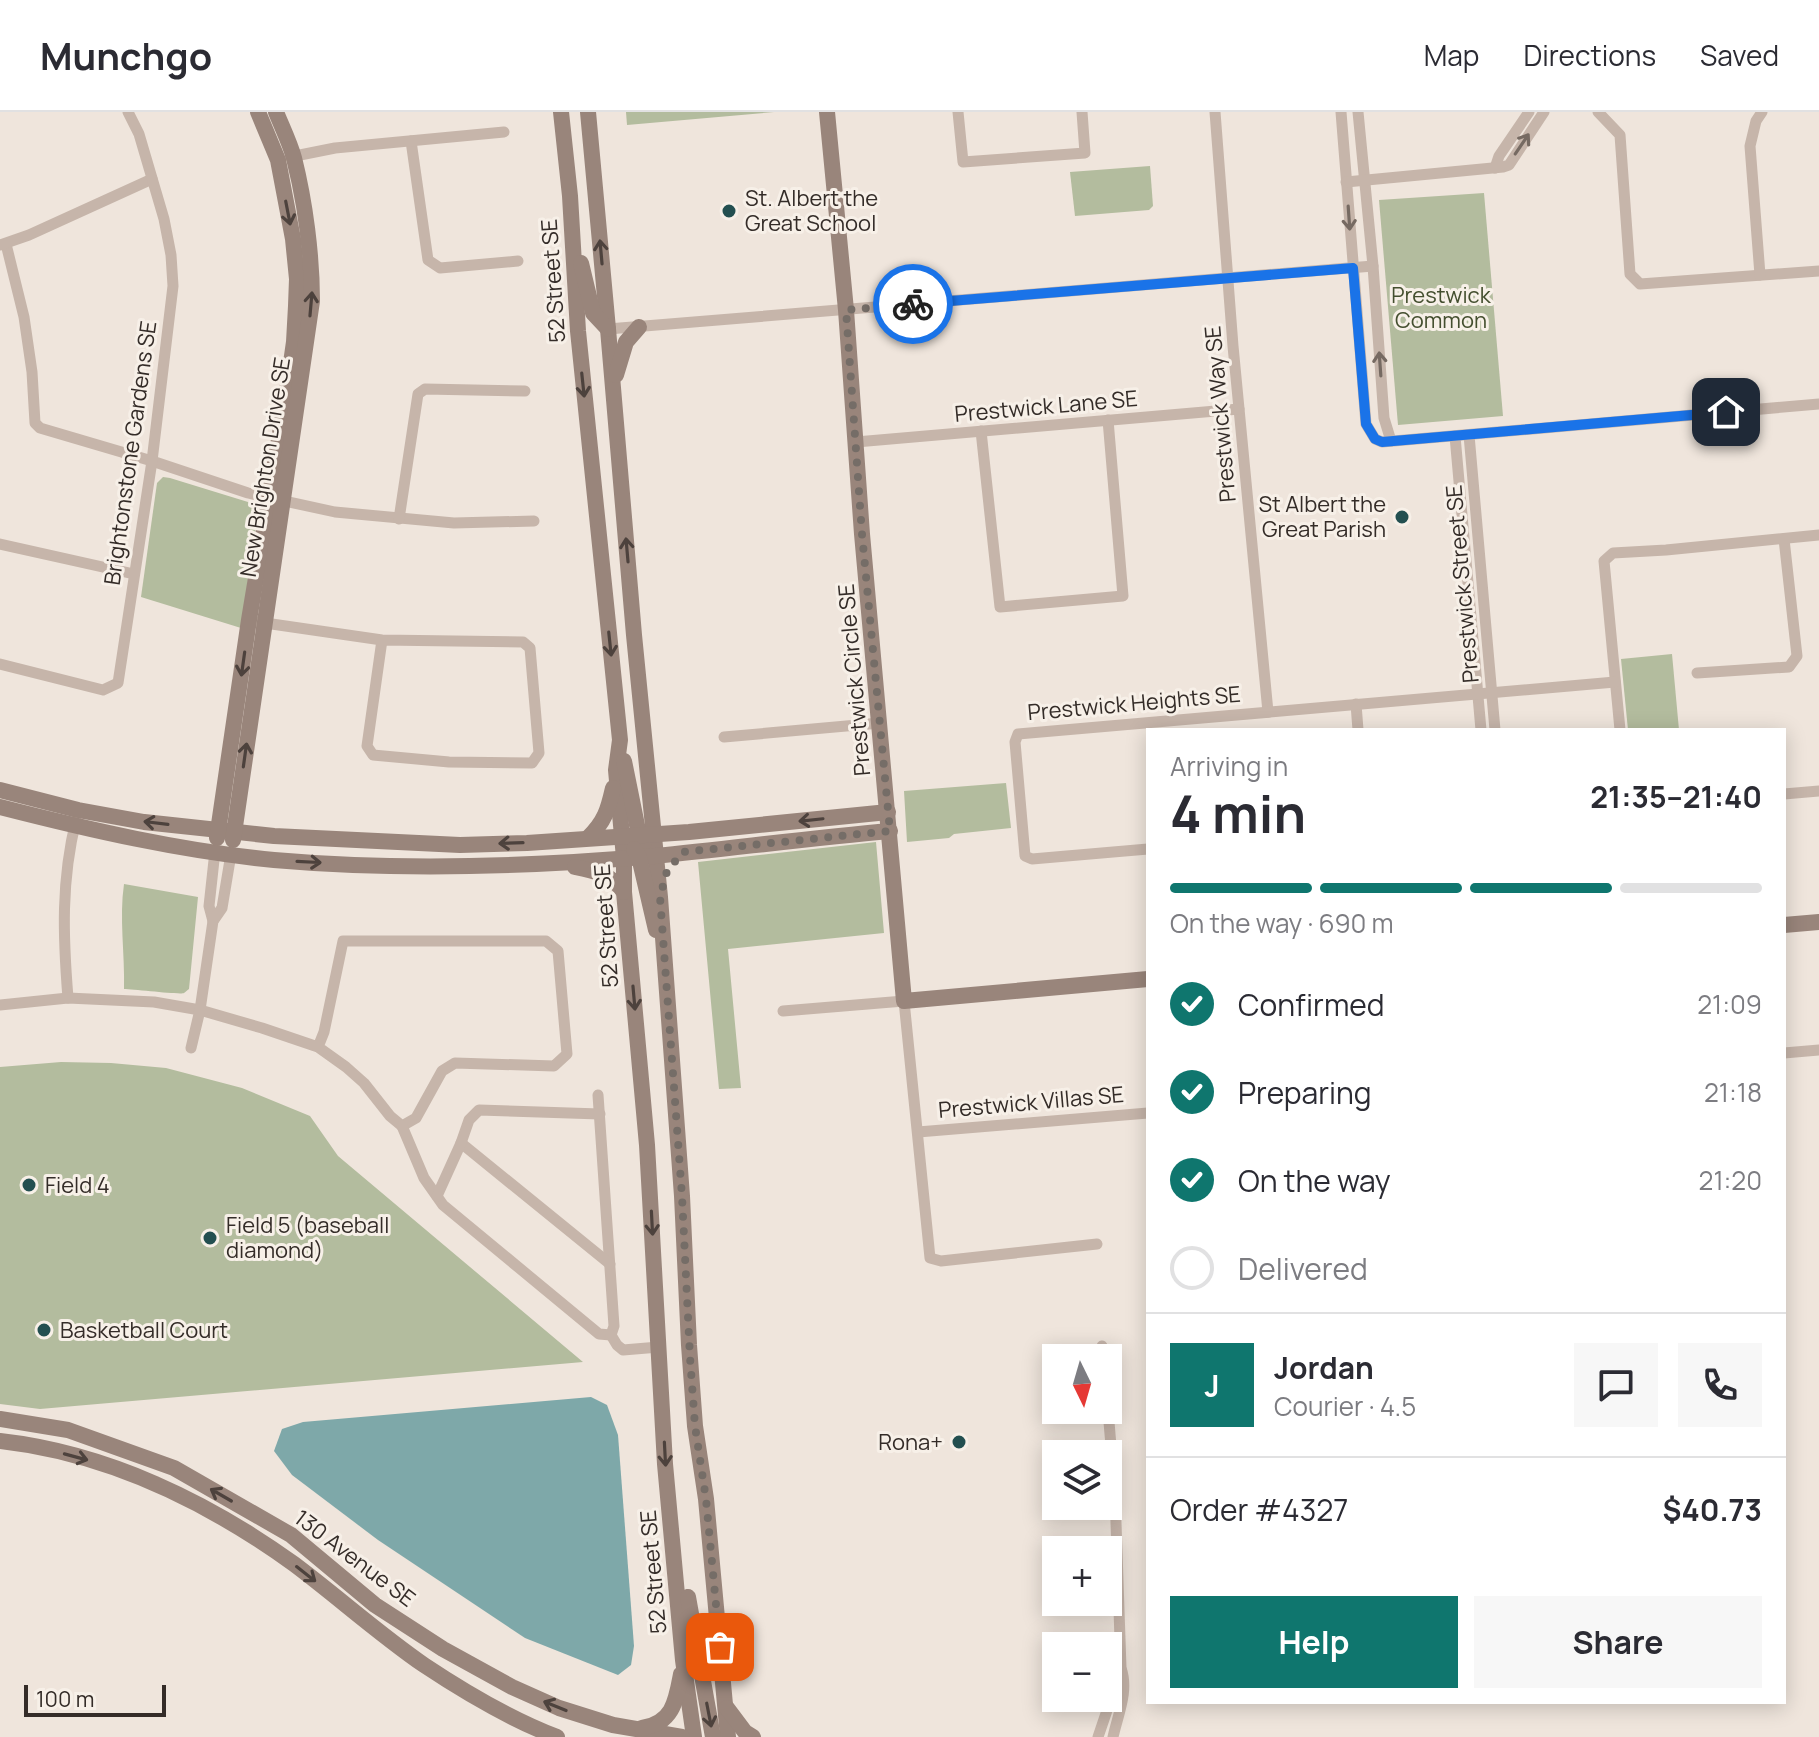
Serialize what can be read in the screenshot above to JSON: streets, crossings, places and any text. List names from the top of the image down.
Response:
{
  "streets": {
    "main road": [
      "52 Street SE",
      "New Brighton Drive SE",
      "Prestwick Circle SE",
      "130 Avenue SE"
    ],
    "street": [
      "Prestwick Lane SE",
      "Prestwick Way SE",
      "Brightonstone Gardens SE",
      "Prestwick Street SE",
      "Prestwick Heights SE",
      "Prestwick Villas SE"
    ]
  },
  "crossings": [
    ["Prestwick Lane SE", "Prestwick Way SE"],
    ["Prestwick Lane SE", "Prestwick Circle SE"],
    ["Prestwick Way SE", "Prestwick Heights SE"],
    ["Prestwick Street SE", "Prestwick Heights SE"]
  ],
  "parks": ["Prestwick Common"],
  "places": [
    "St. Albert the Great School",
    "St Albert the Great Parish",
    "Field 4",
    "Field 5 (baseball diamond)",
    "Basketball Court",
    "Rona+"
  ],
  "scale_bar": "100 m",
  "north": "bottom",
  "page": {
    "header": "Munchgo",
    "nav": ["Map", "Directions", "Saved"],
    "heading": ["4 min", "Arriving in", "21:35–21:40"],
    "panel": [
      "Jordan",
      "Courier · 4.5",
      "Order #4327",
      "$40.73"
    ],
    "bar": "On the way · 690 m",
    "list": [
      ["Confirmed", "21:09"],
      ["Preparing", "21:18"],
      ["On the way", "21:20"],
      "Delivered"
    ],
    "round": "J",
    "map_buttons": ["+", "−"],
    "buttons": ["Help", "Share"],
    "scale": "100 m"
  }
}
